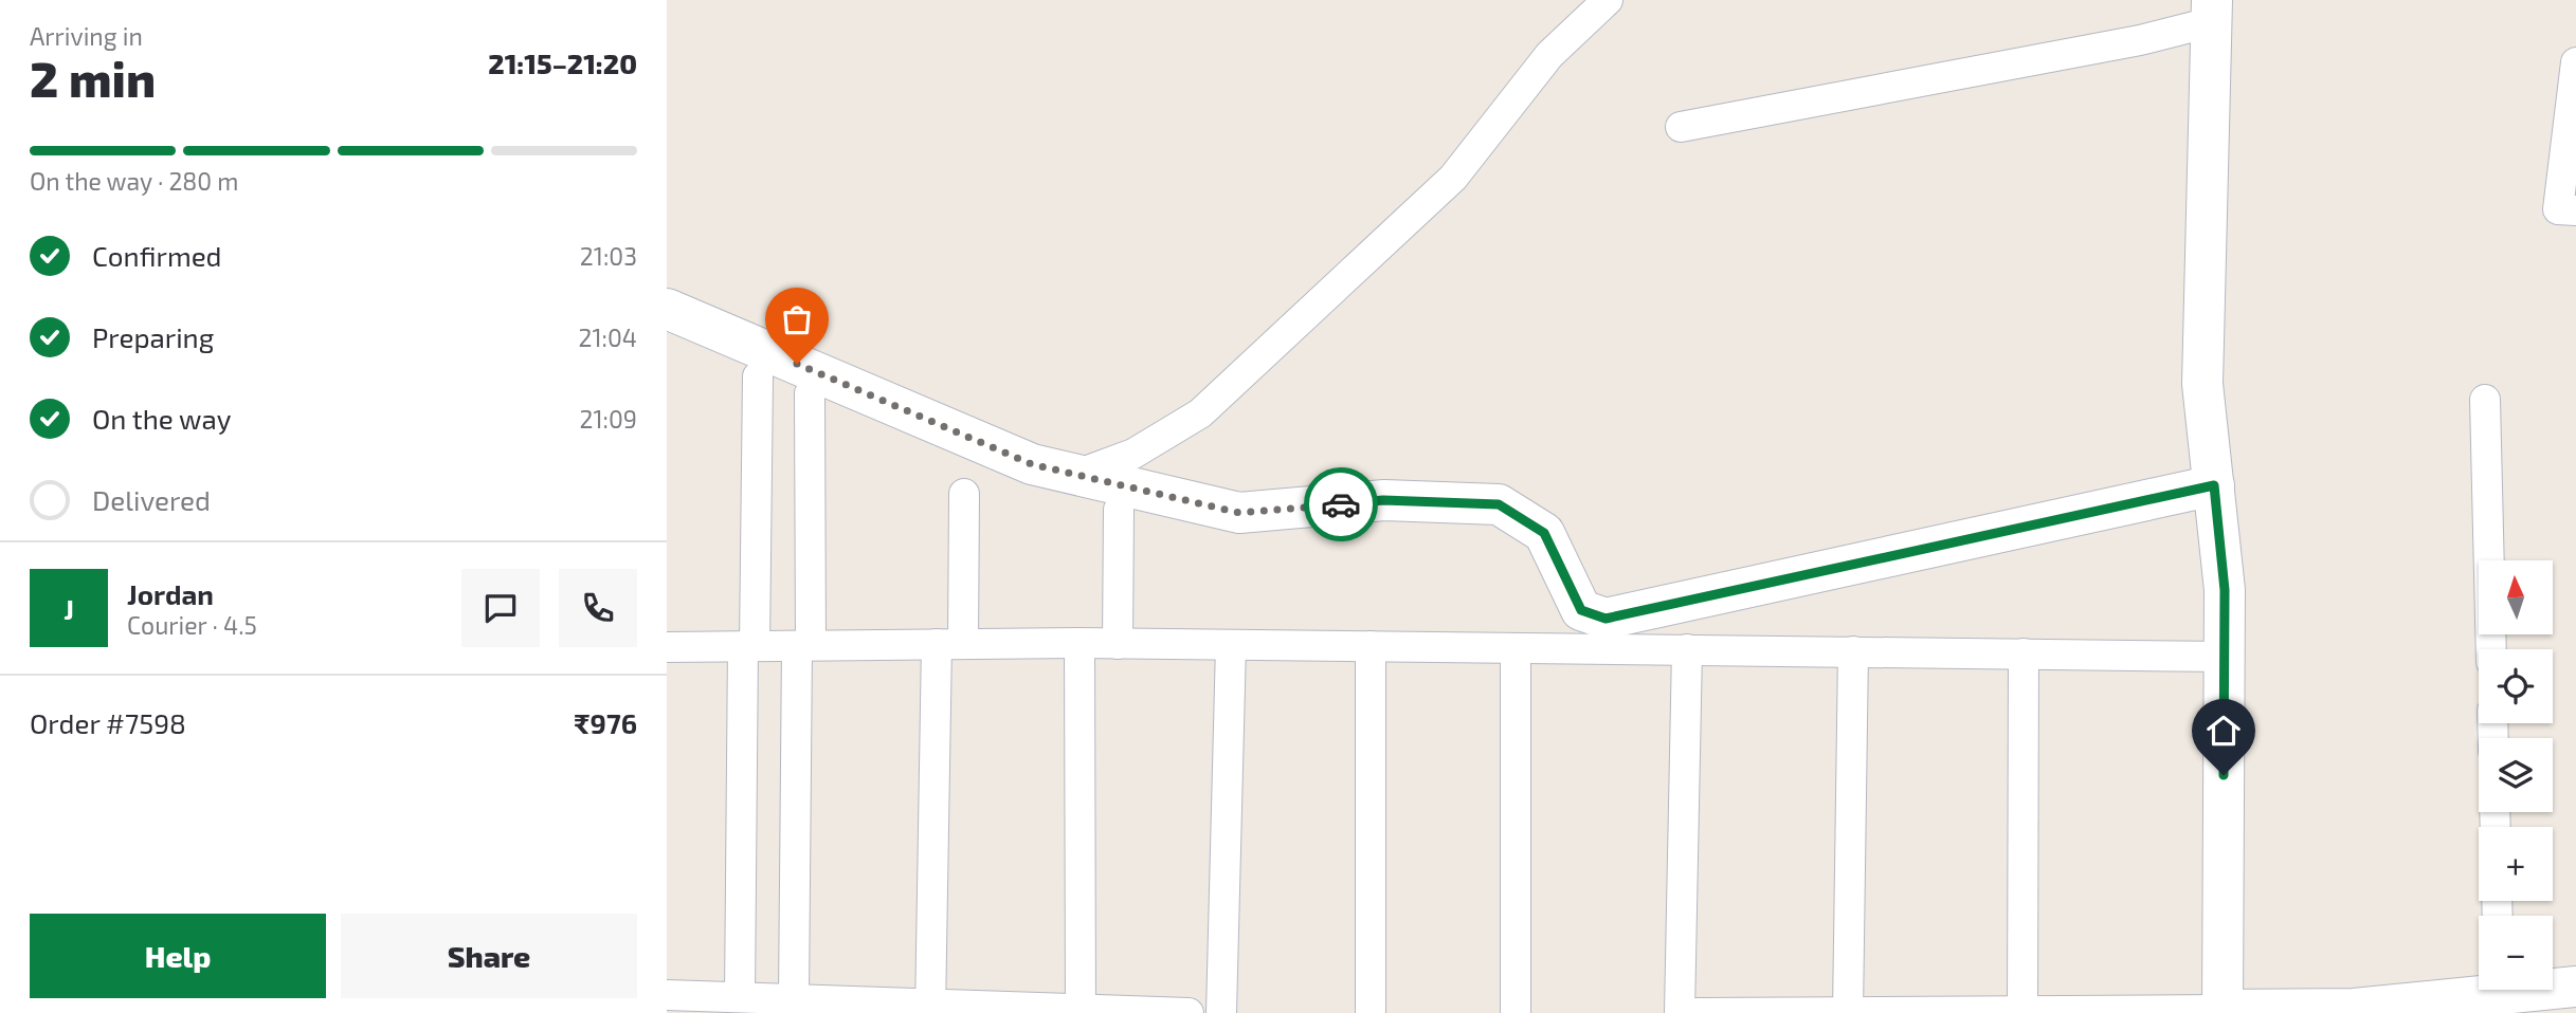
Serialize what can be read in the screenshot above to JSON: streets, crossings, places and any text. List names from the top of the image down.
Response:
{
  "north": "top",
  "page": {
    "heading": ["2 min", "Arriving in", "21:15–21:20"],
    "panel": [
      "Jordan",
      "Courier · 4.5",
      "Order #7598",
      "₹976"
    ],
    "bar": "On the way · 280 m",
    "list": [
      ["Confirmed", "21:03"],
      ["Preparing", "21:04"],
      ["On the way", "21:09"],
      "Delivered"
    ],
    "map_buttons": ["+", "−"],
    "round": "J",
    "buttons": ["Help", "Share"]
  }
}
